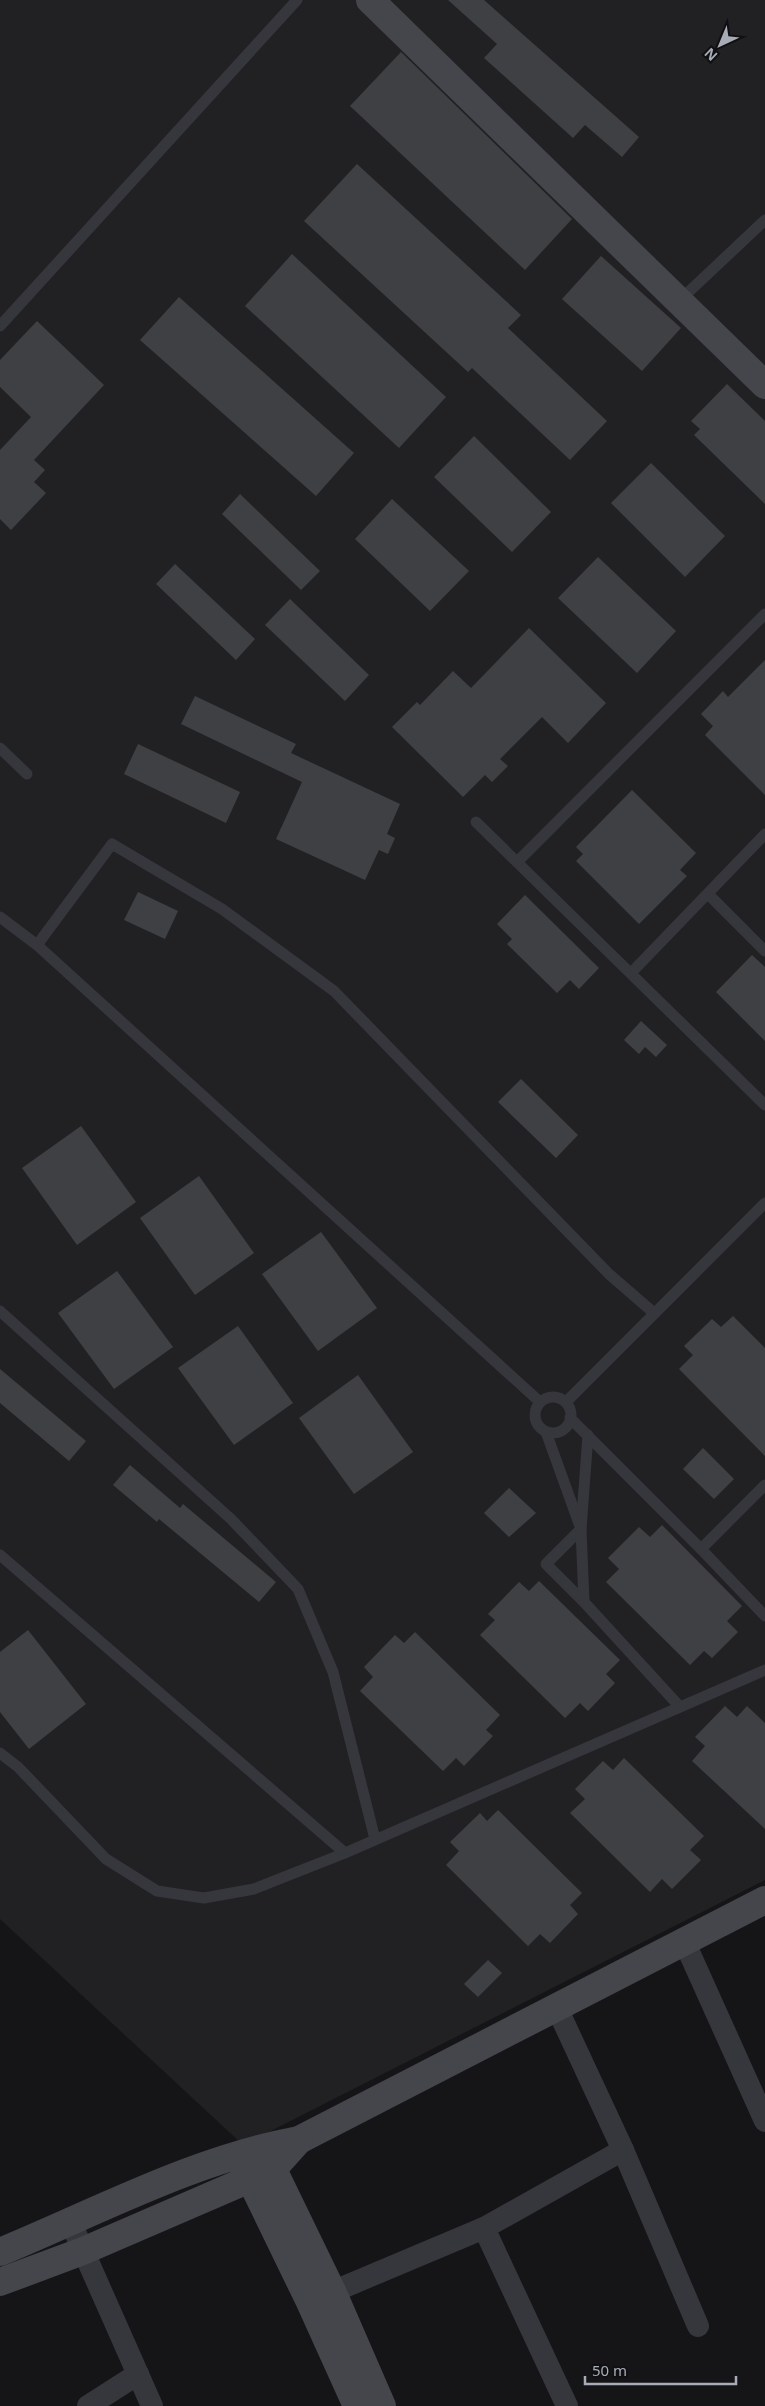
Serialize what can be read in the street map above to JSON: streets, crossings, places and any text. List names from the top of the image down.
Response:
{
  "scale_bar": "50 m",
  "north": "bottom left"
}
